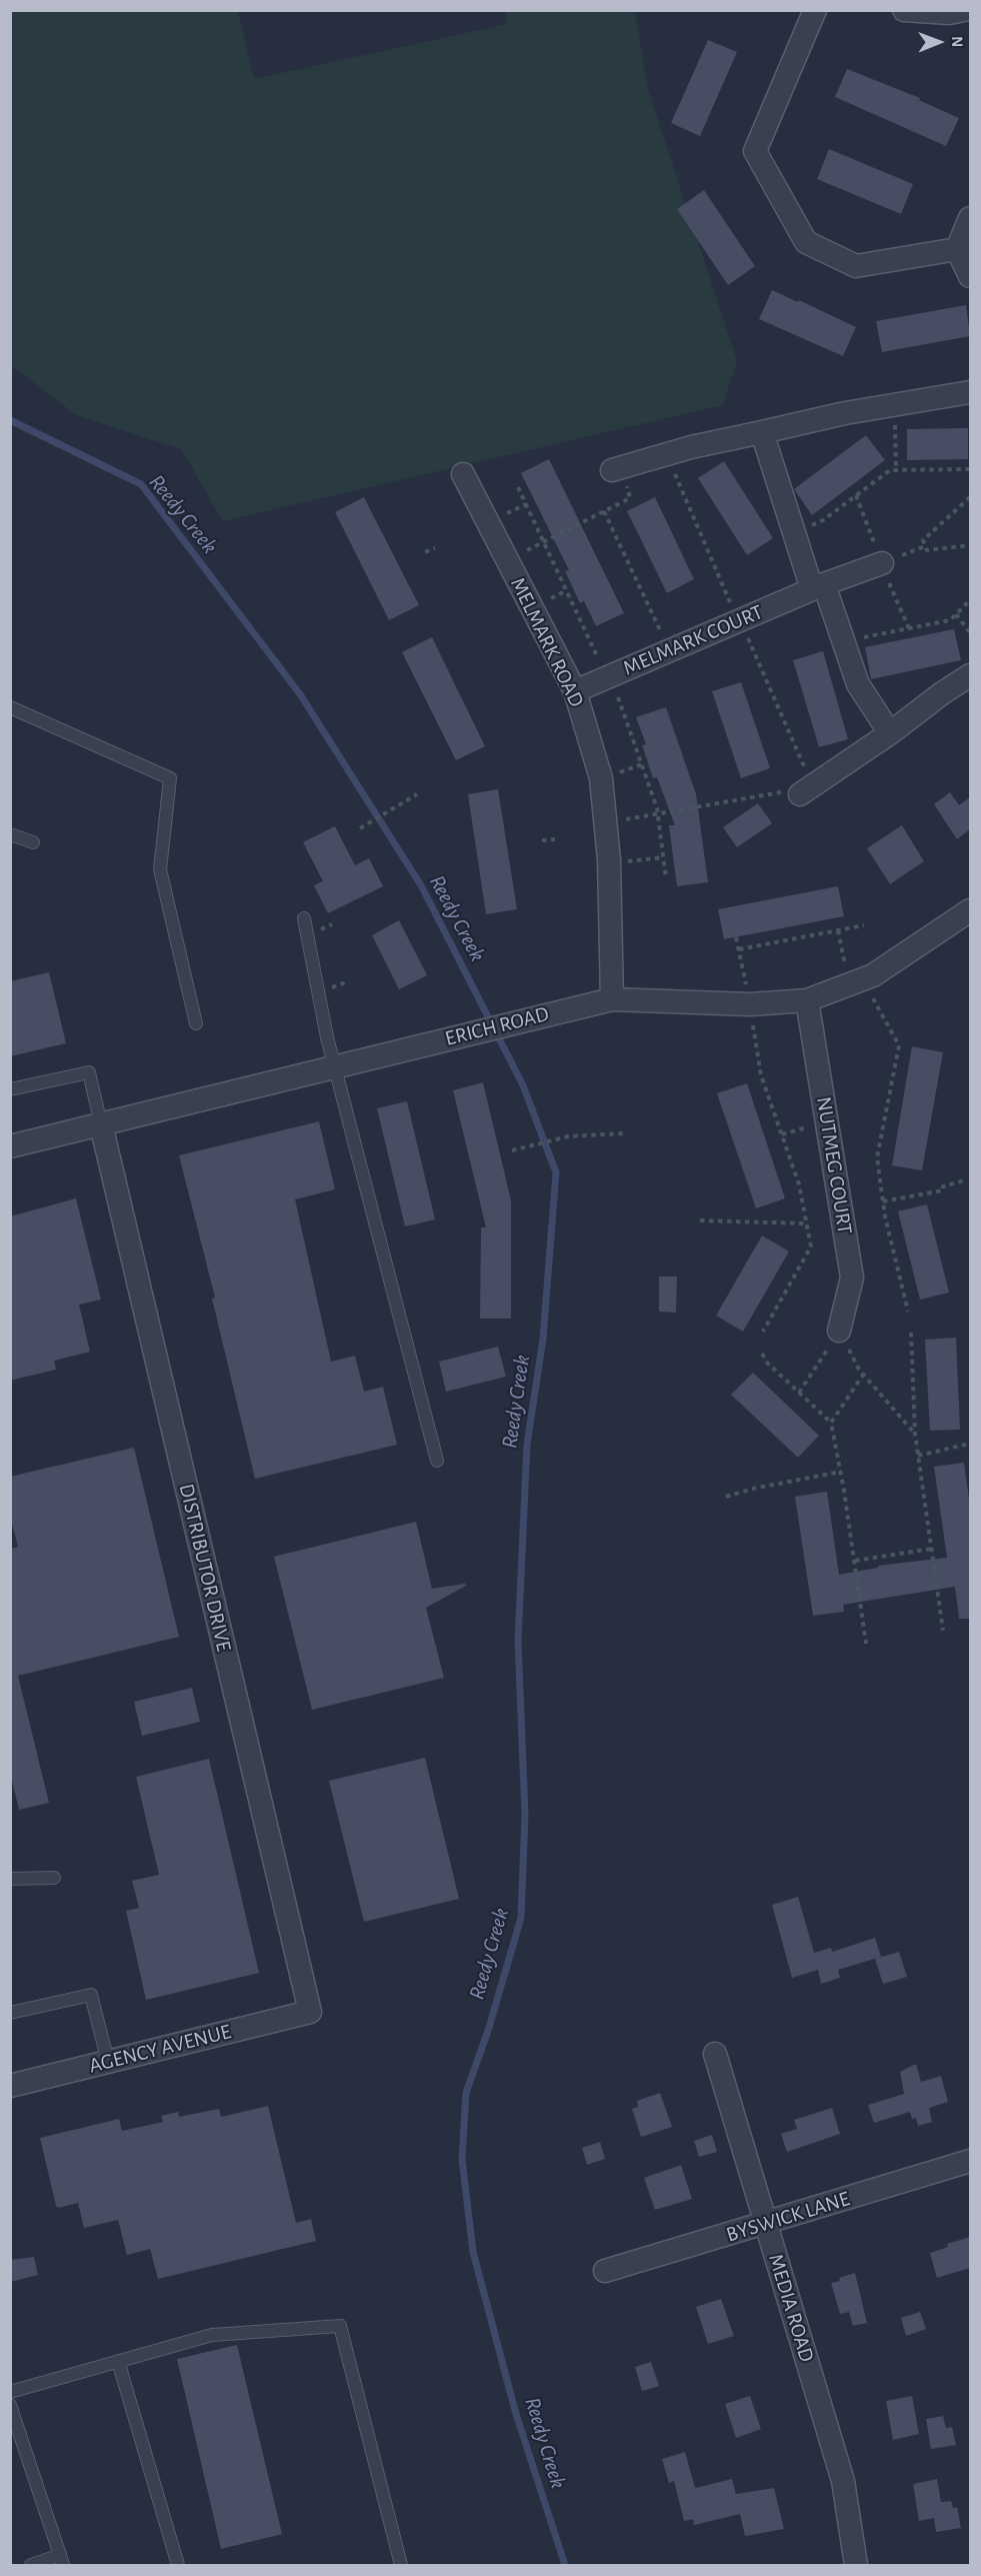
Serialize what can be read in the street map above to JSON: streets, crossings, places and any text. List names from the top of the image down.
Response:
{
  "streets": {
    "street": [
      "MELMARK COURT",
      "MELMARK ROAD",
      "ERICH ROAD",
      "NUTMEG COURT",
      "DISTRIBUTOR DRIVE",
      "AGENCY AVENUE",
      "BYSWICK LANE",
      "MEDIA ROAD"
    ]
  },
  "crossings": [
    ["MELMARK COURT", "MELMARK ROAD"],
    ["MELMARK ROAD", "ERICH ROAD"],
    ["ERICH ROAD", "NUTMEG COURT"],
    ["ERICH ROAD", "DISTRIBUTOR DRIVE"],
    ["DISTRIBUTOR DRIVE", "AGENCY AVENUE"],
    ["BYSWICK LANE", "MEDIA ROAD"]
  ],
  "water": ["Reedy Creek"],
  "north": "right"
}
